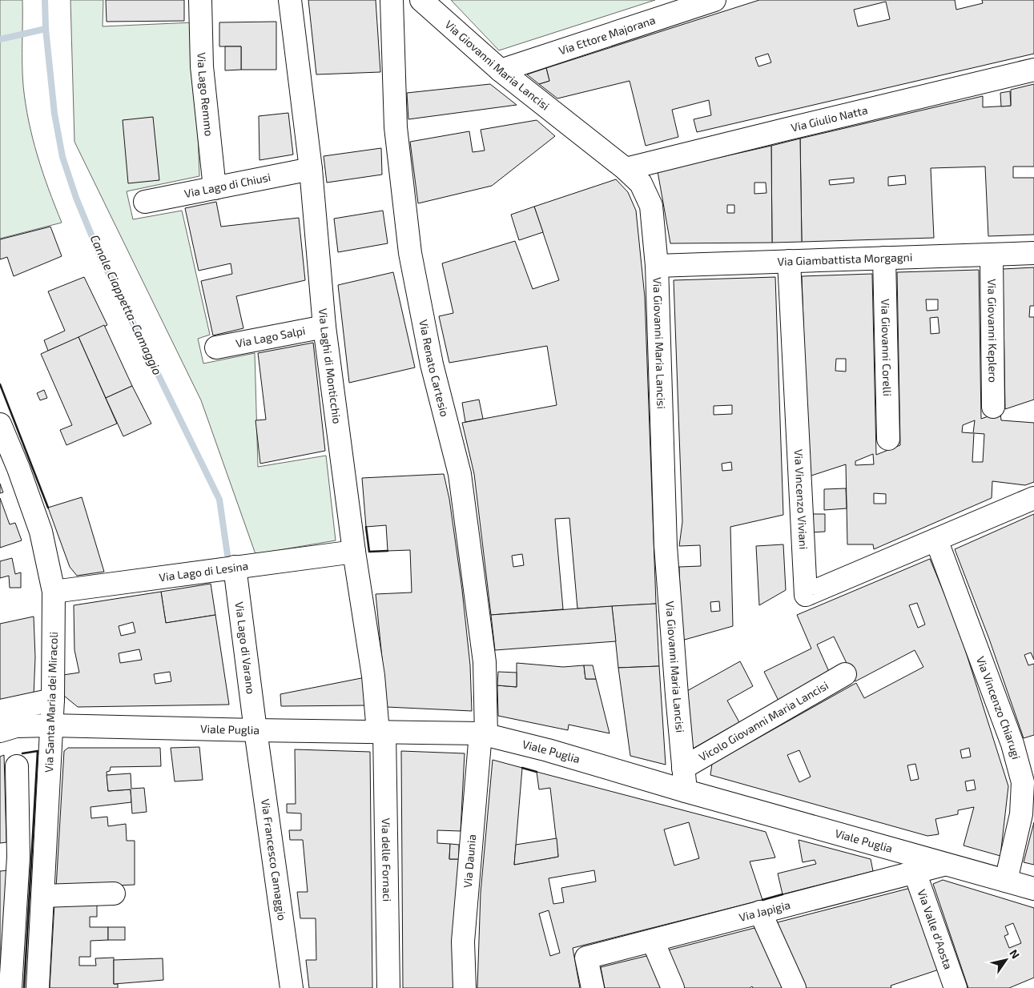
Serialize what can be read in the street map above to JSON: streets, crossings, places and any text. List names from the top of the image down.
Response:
{
  "streets": {
    "street": [
      "Via Ettore Majorana",
      "Via Giovanni Maria Lancisi",
      "Via Lago Remmo",
      "Via Giulio Natta",
      "Via Lago di Chiusi",
      "Via Giambattista Morgagni",
      "Via Giovanni Keplero",
      "Via Lago Salpi",
      "Via Giovanni Corelli",
      "Via Laghi di Monticchio",
      "Via Renato Cartesio",
      "Via Vincenzo Viviani",
      "Via Lago di Lesina",
      "Via Lago di Varano",
      "Via Santa Maria dei Miracoli",
      "Via Vincenzo Chiarugi",
      "Vicolo Giovanni Maria Lancisi",
      "Viale Puglia",
      "Via Francesco Camaggio",
      "Via delle Fornaci",
      "Via Daunia",
      "Via Japigia",
      "Via Valle d'Aosta"
    ]
  },
  "crossings": [
    ["Via Ettore Majorana", "Via Giovanni Maria Lancisi"],
    ["Via Giovanni Maria Lancisi", "Via Giulio Natta"],
    ["Via Giovanni Maria Lancisi", "Via Giambattista Morgagni"],
    ["Via Giovanni Maria Lancisi", "Vicolo Giovanni Maria Lancisi"],
    ["Via Giovanni Maria Lancisi", "Viale Puglia"],
    ["Via Lago Remmo", "Via Lago di Chiusi"],
    ["Via Lago di Chiusi", "Via Laghi di Monticchio"],
    ["Via Giambattista Morgagni", "Via Giovanni Keplero"],
    ["Via Giambattista Morgagni", "Via Giovanni Corelli"],
    ["Via Giambattista Morgagni", "Via Vincenzo Viviani"],
    ["Via Lago Salpi", "Via Laghi di Monticchio"],
    ["Via Laghi di Monticchio", "Via Lago di Lesina"],
    ["Via Laghi di Monticchio", "Viale Puglia"],
    ["Via Laghi di Monticchio", "Via delle Fornaci"],
    ["Via Renato Cartesio", "Viale Puglia"],
    ["Via Renato Cartesio", "Via Daunia"],
    ["Via Vincenzo Viviani", "Via Vincenzo Chiarugi"],
    ["Via Lago di Lesina", "Via Lago di Varano"],
    ["Via Lago di Lesina", "Via Santa Maria dei Miracoli"],
    ["Via Lago di Varano", "Viale Puglia"],
    ["Via Lago di Varano", "Via Francesco Camaggio"],
    ["Via Santa Maria dei Miracoli", "Viale Puglia"],
    ["Via Vincenzo Chiarugi", "Viale Puglia"],
    ["Viale Puglia", "Via Francesco Camaggio"],
    ["Viale Puglia", "Via delle Fornaci"],
    ["Viale Puglia", "Via Daunia"],
    ["Viale Puglia", "Via Japigia"],
    ["Via Japigia", "Via Valle d'Aosta"]
  ],
  "water": ["Canale Ciappetta-Camaggio"],
  "north": "top right"
}
